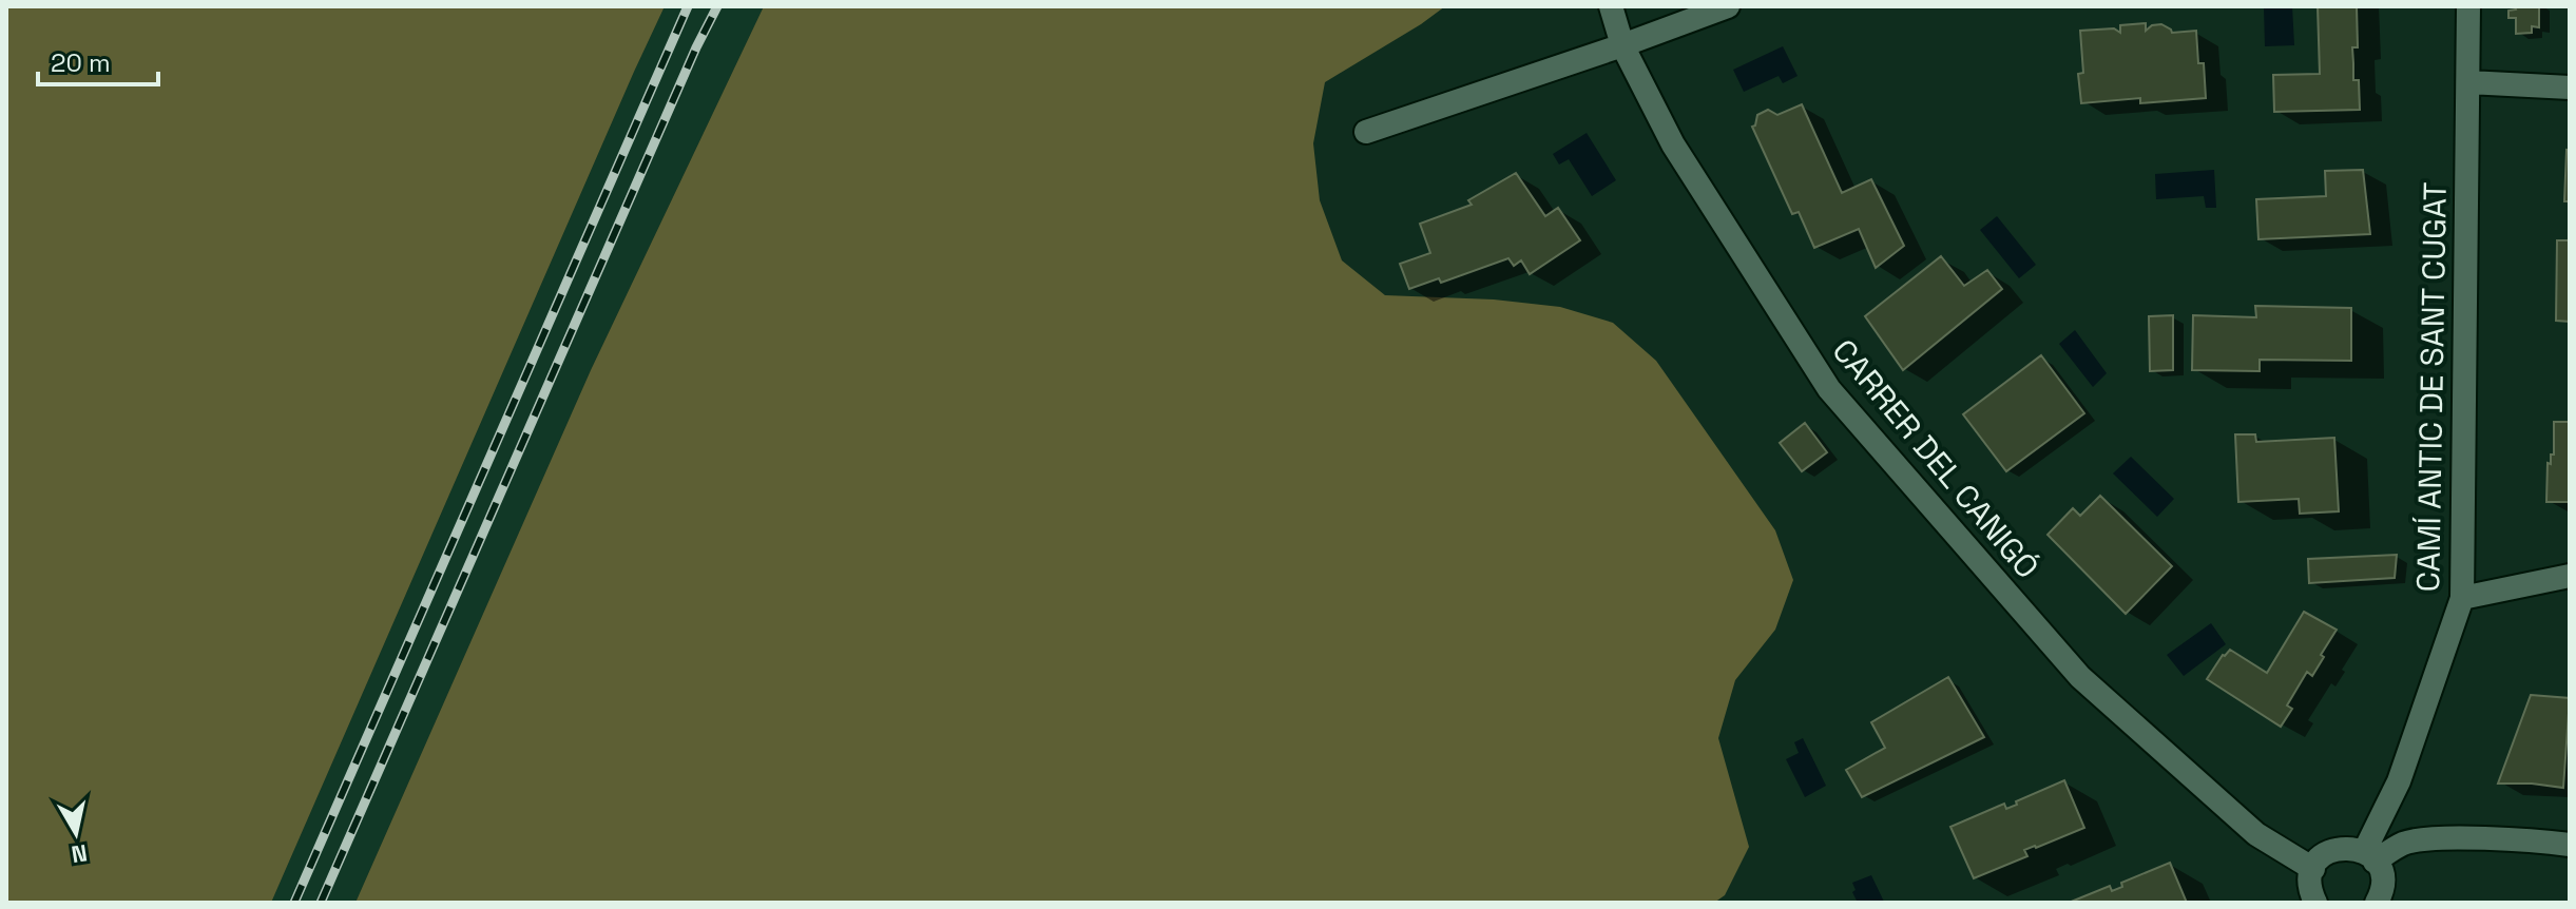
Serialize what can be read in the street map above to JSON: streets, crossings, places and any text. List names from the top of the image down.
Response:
{
  "streets": {
    "street": ["CAMÍ ANTIC DE SANT CUGAT", "CARRER DEL CANIGÓ"]
  },
  "scale_bar": "20 m",
  "north": "bottom"
}
